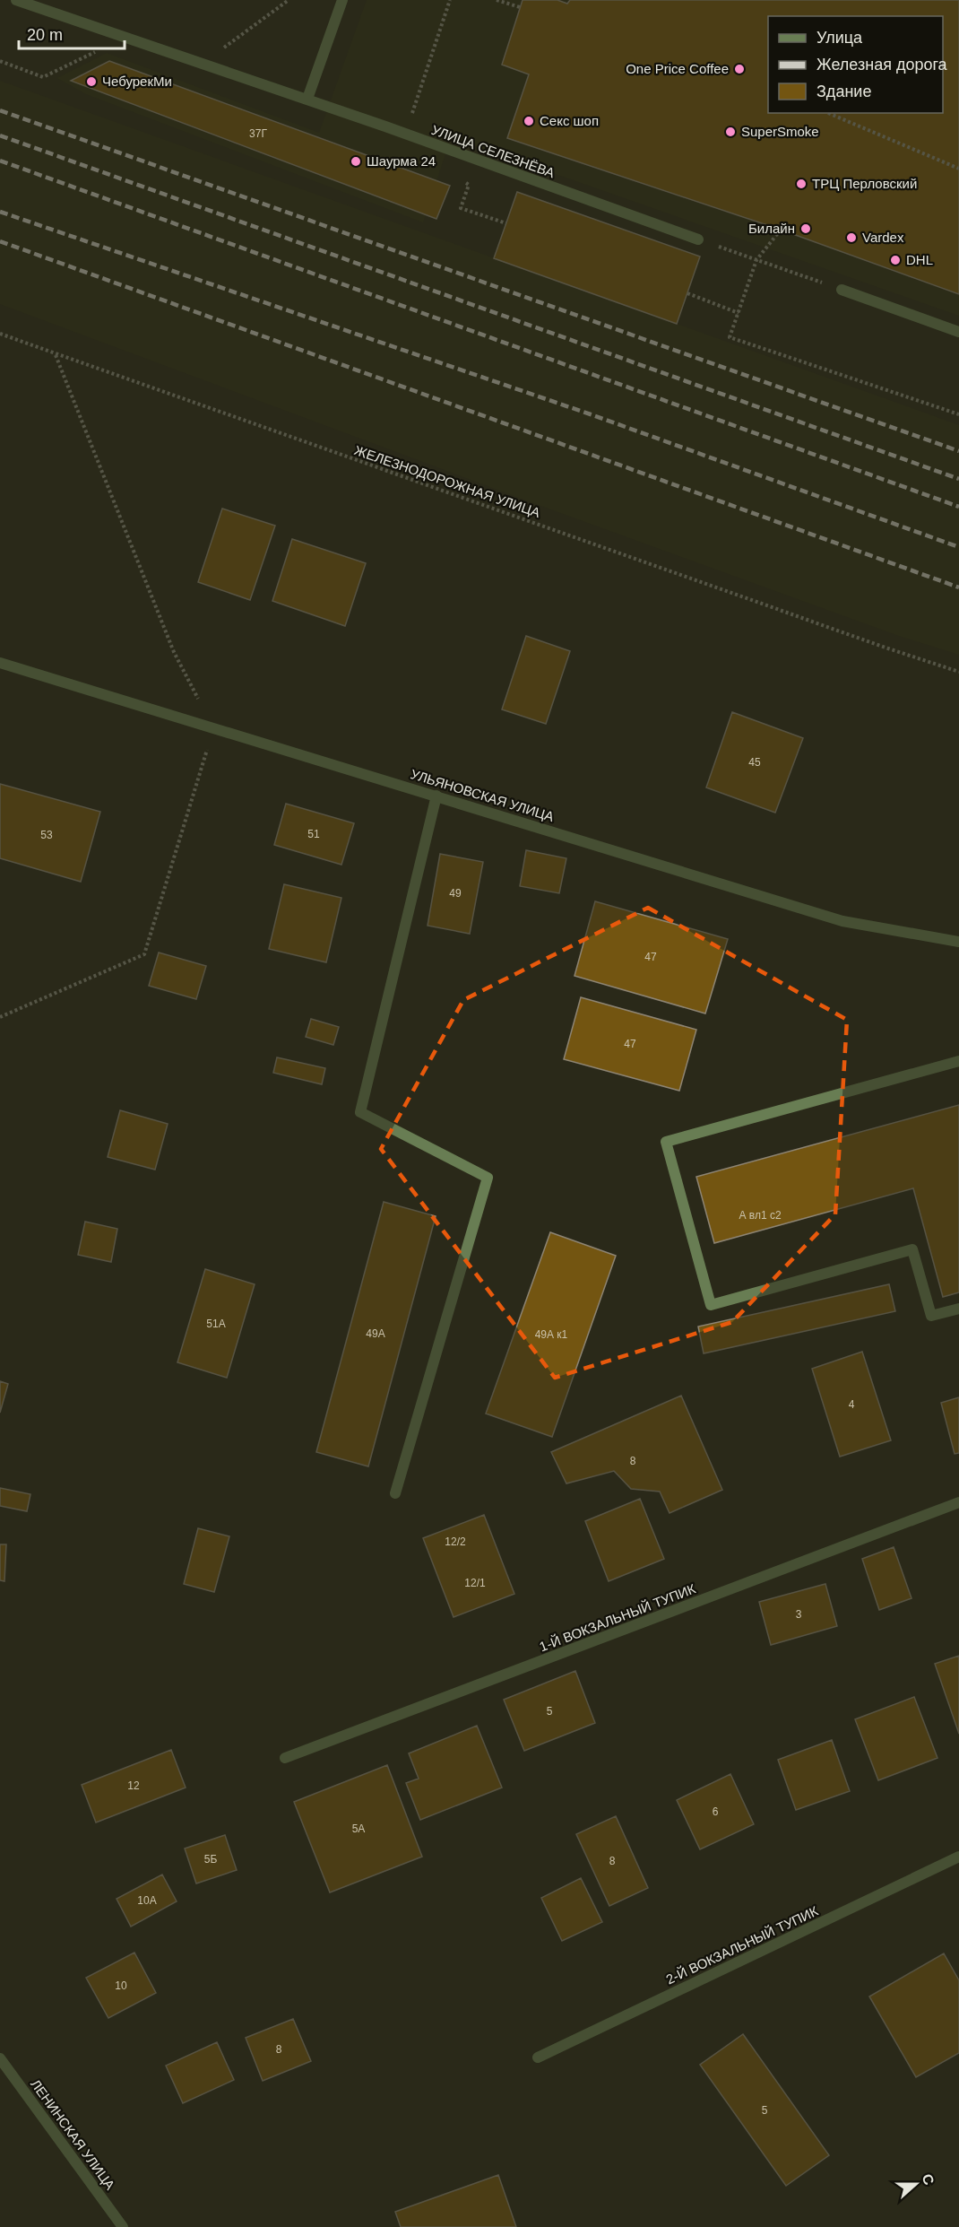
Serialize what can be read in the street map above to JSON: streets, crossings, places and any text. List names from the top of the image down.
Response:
{
  "streets": {
    "street": [
      "УЛИЦА СЕЛЕЗНЁВА",
      "УЛЬЯНОВСКАЯ УЛИЦА",
      "1-Й ВОКЗАЛЬНЫЙ ТУПИК",
      "2-Й ВОКЗАЛЬНЫЙ ТУПИК",
      "ЛЕНИНСКАЯ УЛИЦА"
    ],
    "path": ["ЖЕЛЕЗНОДОРОЖНАЯ УЛИЦА"]
  },
  "places": [
    "One Price Coffee",
    "ЧебурекМи",
    "Секс шоп",
    "SuperSmoke",
    "Шаурма 24",
    "ТРЦ Перловский",
    "Билайн",
    "Vardex",
    "DHL"
  ],
  "house_numbers": [
    "37Г",
    "45",
    "51",
    "53",
    "49",
    "47",
    "47",
    "А вл1 с2",
    "51А",
    "49А",
    "49А к1",
    "4",
    "8",
    "12/2",
    "12/1",
    "3",
    "5",
    "12",
    "6",
    "5A",
    "5Б",
    "8",
    "10А",
    "10",
    "8",
    "5"
  ],
  "legend": ["Улица", "Железная дорога", "Здание"],
  "scale_bar": "20 m",
  "north": "right"
}
